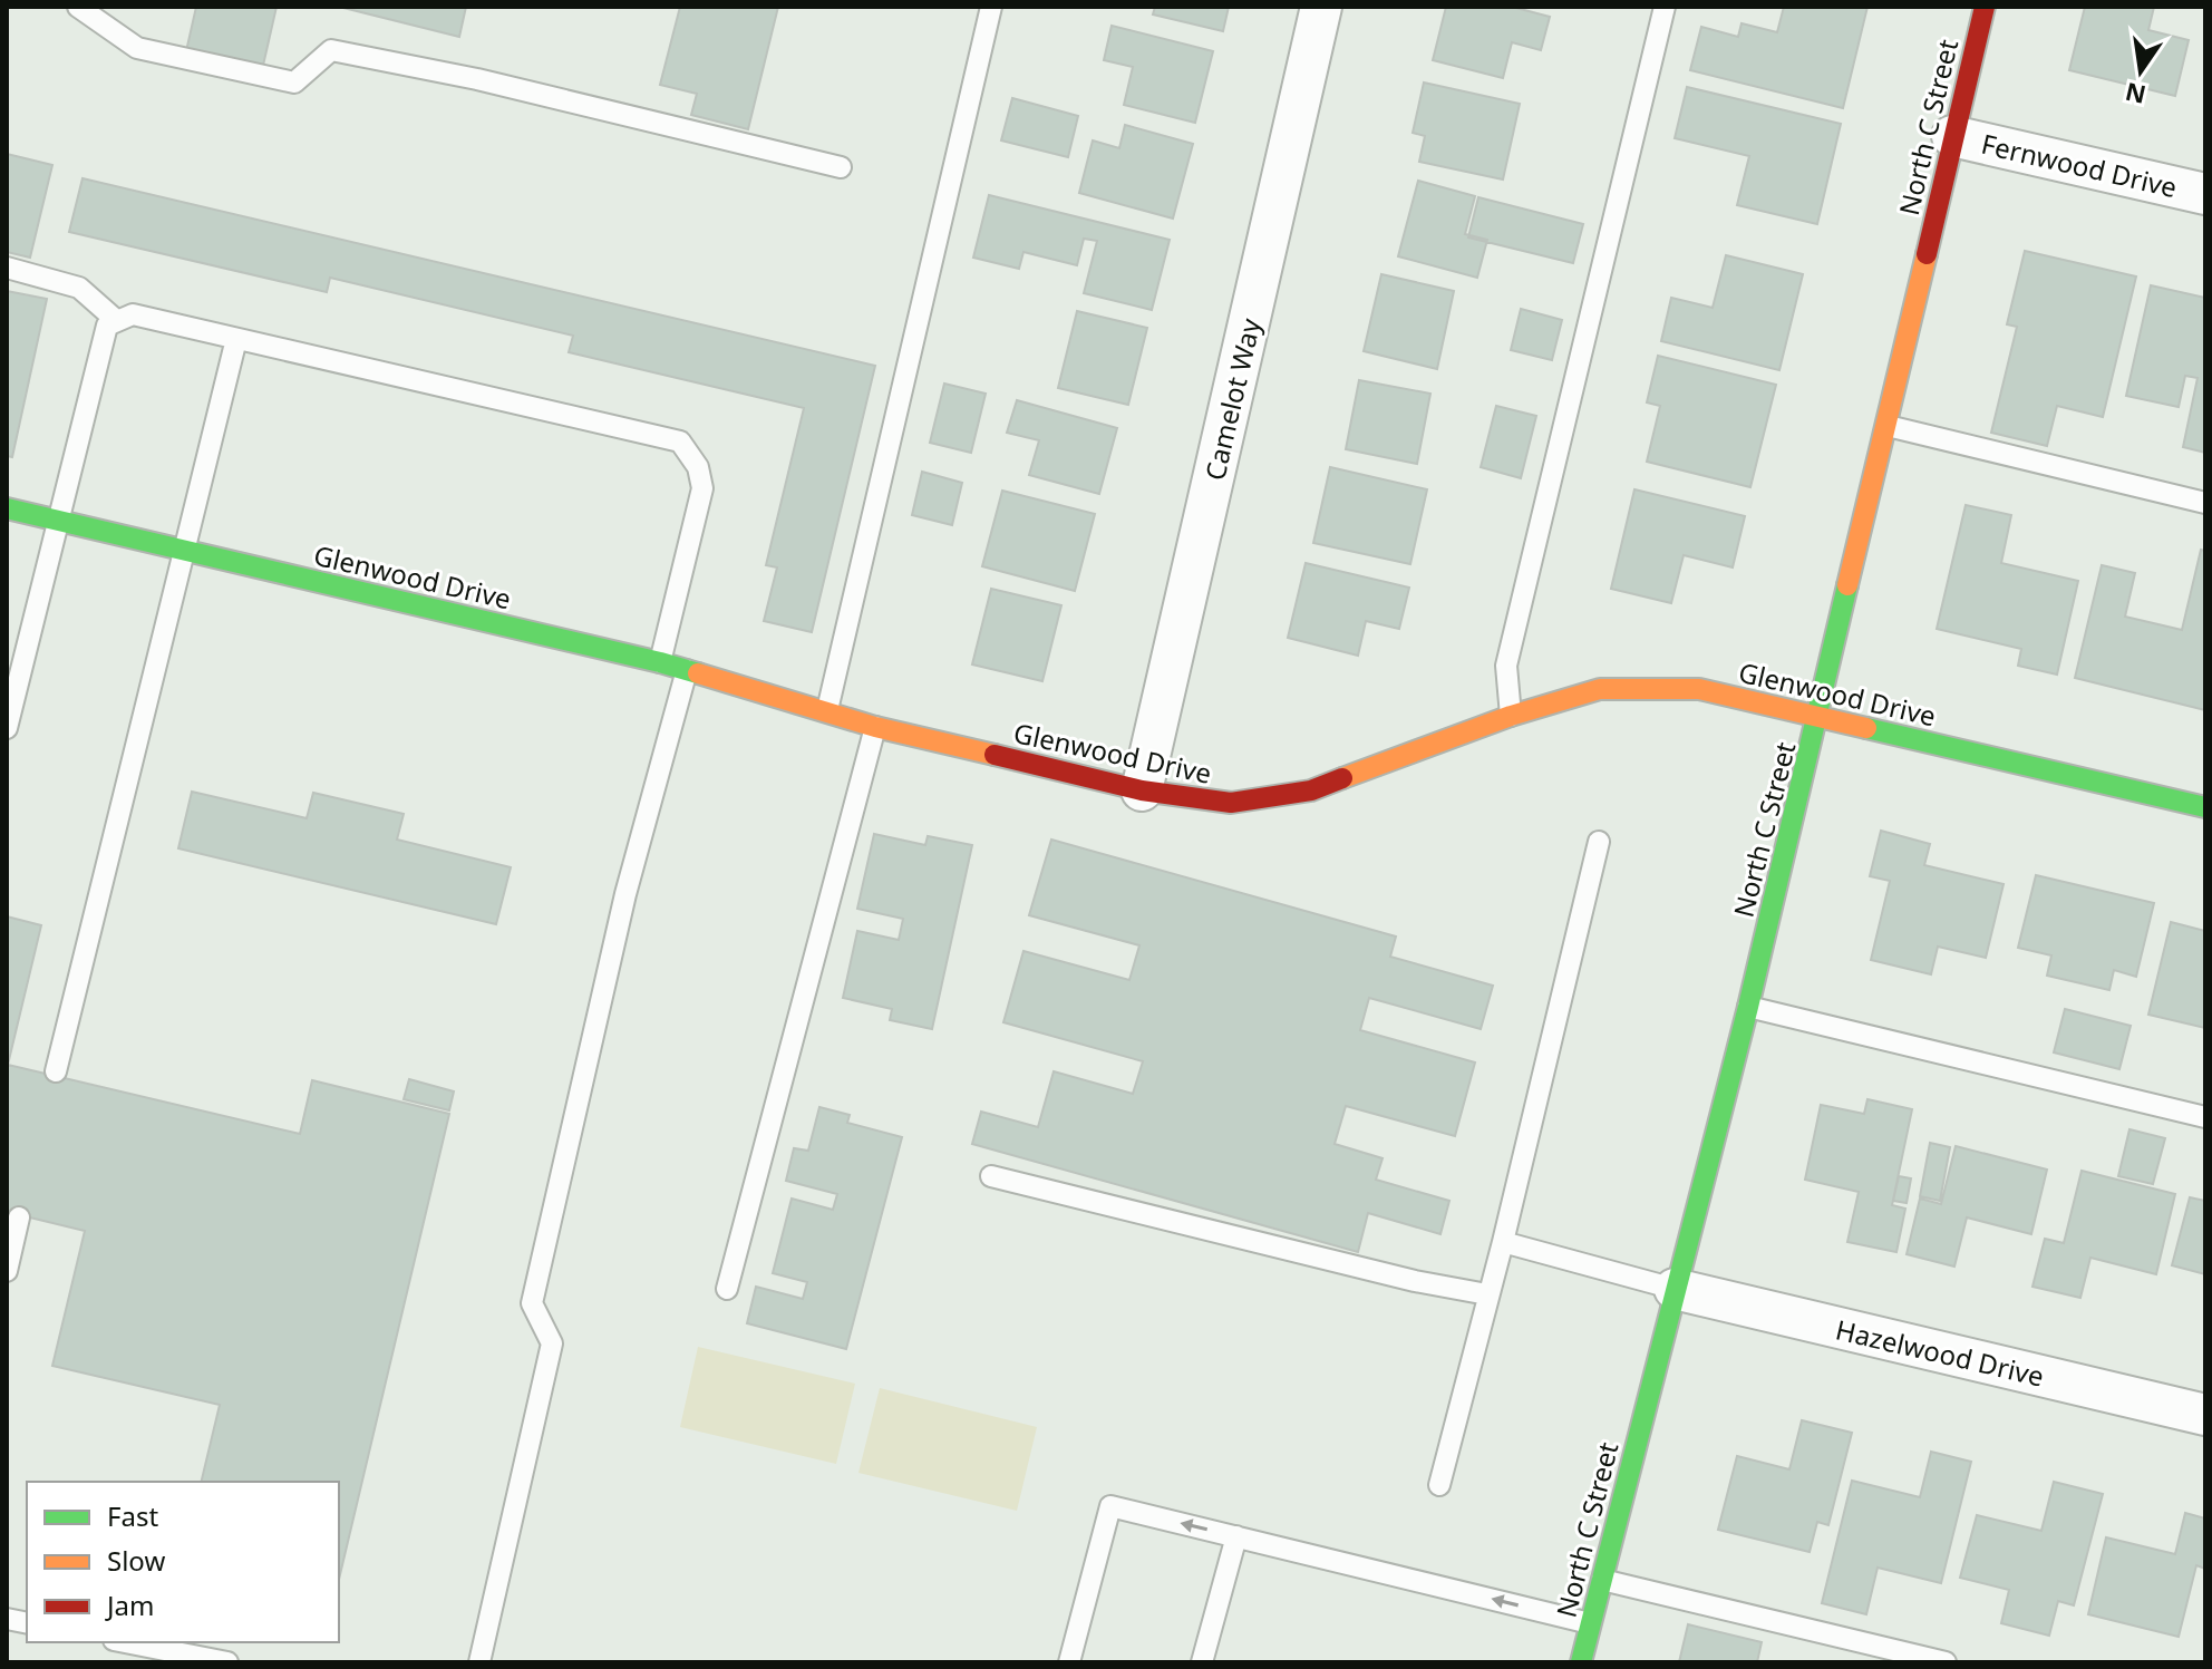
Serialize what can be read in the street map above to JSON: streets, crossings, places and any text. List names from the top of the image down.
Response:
{
  "streets": {
    "street": [
      "North C Street",
      "Fernwood Drive",
      "Camelot Way",
      "Glenwood Drive",
      "Hazelwood Drive"
    ]
  },
  "crossings": [
    ["North C Street", "Fernwood Drive"],
    ["North C Street", "Glenwood Drive"],
    ["North C Street", "Hazelwood Drive"],
    ["Camelot Way", "Glenwood Drive"]
  ],
  "legend": ["Fast", "Slow", "Jam"],
  "north": "bottom"
}
